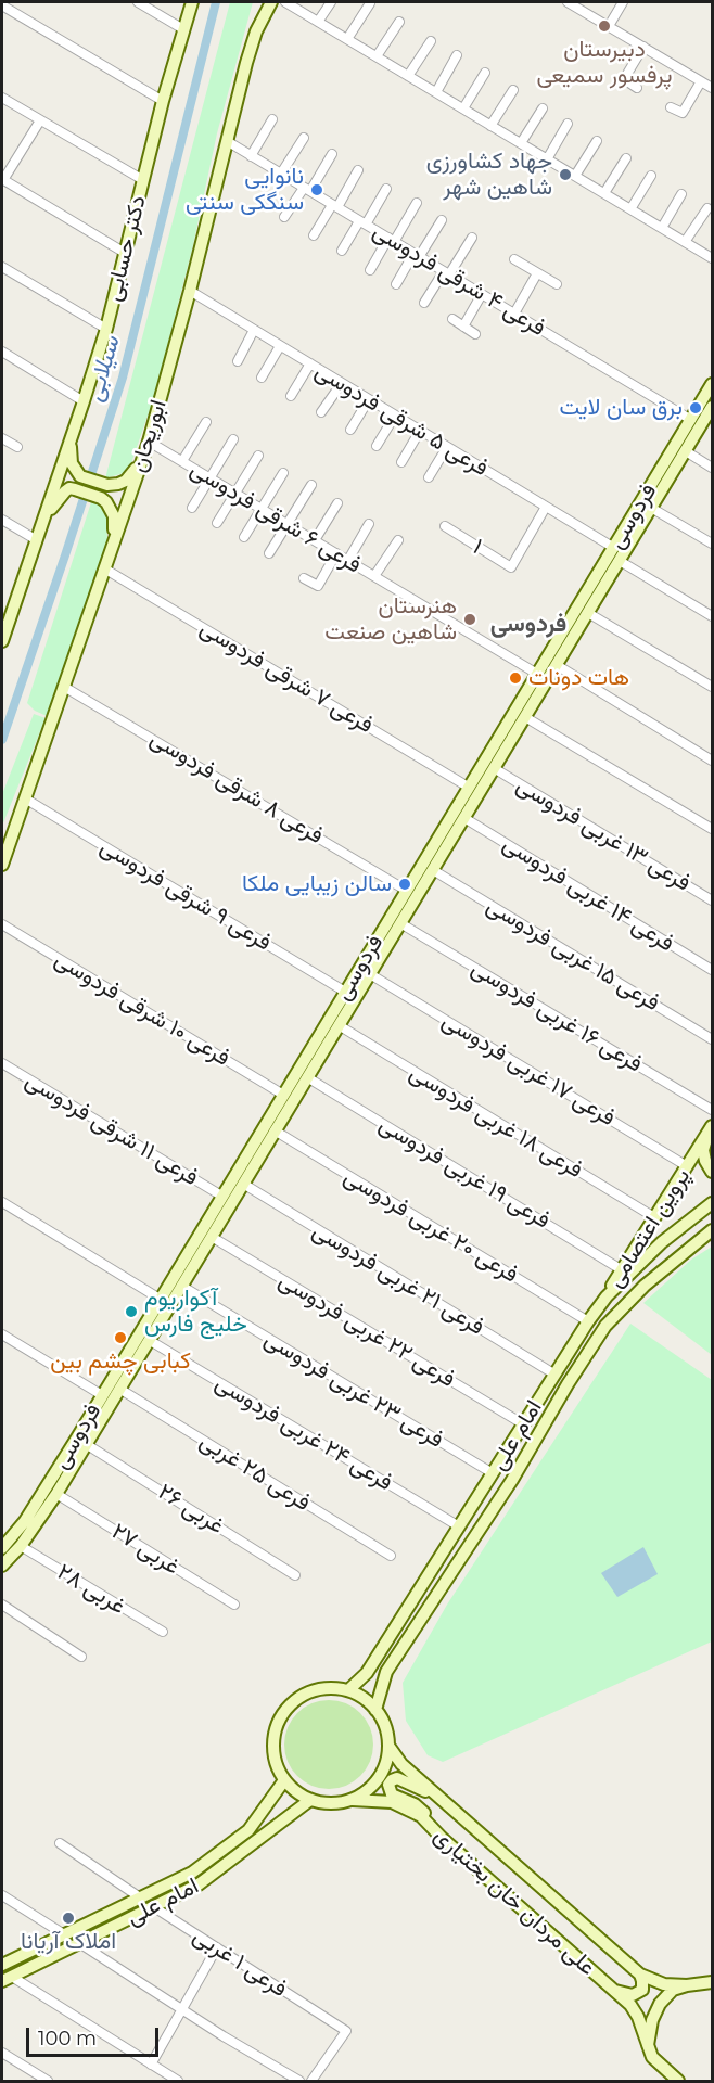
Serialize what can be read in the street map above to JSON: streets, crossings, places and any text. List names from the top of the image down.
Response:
{
  "streets": {
    "main road": [
      "دکتر حسابی",
      "ابوریحان",
      "فردوسی",
      "پروین اعتصامی",
      "امام علی",
      "علی مردان خان بختیاری"
    ],
    "street": [
      "فرعی ۴ شرقی فردوسی",
      "فرعی ۵ شرقی فردوسی",
      "فرعی ۶ شرقی فردوسی",
      "۱",
      "فرعی ۷ شرقی فردوسی",
      "فرعی ۸ شرقی فردوسی",
      "فرعی ۱۳ غربی فردوسی",
      "فرعی ۱۴ غربی فردوسی",
      "فرعی ۹ شرقی فردوسی",
      "فرعی ۱۵ غربی فردوسی",
      "فرعی ۱۰ شرقی فردوسی",
      "فرعی ۱۶ غربی فردوسی",
      "فرعی ۱۷ غربی فردوسی",
      "فرعی ۱۸ غربی فردوسی",
      "فرعی ۱۱ شرقی فردوسی",
      "فرعی ۱۹ غربی فردوسی",
      "فرعی ۲۰ غربی فردوسی",
      "فرعی ۲۱ غربی فردوسی",
      "فرعی ۲۲ غربی فردوسی",
      "فرعی ۲۳ غربی فردوسی",
      "فرعی ۲۴ غربی فردوسی",
      "فرعی ۲۵ غربی",
      "۲۶ غربی",
      "۲۷ غربی",
      "۲۸ غربی",
      "فرعی ۱ غربی"
    ]
  },
  "crossings": [
    ["فرعی ۴ شرقی فردوسی", "ابوریحان"],
    ["فرعی ۴ شرقی فردوسی", "فردوسی"],
    ["فرعی ۵ شرقی فردوسی", "ابوریحان"],
    ["فرعی ۵ شرقی فردوسی", "فردوسی"],
    ["فرعی ۵ شرقی فردوسی", "۱"],
    ["ابوریحان", "فرعی ۶ شرقی فردوسی"],
    ["ابوریحان", "فرعی ۷ شرقی فردوسی"],
    ["ابوریحان", "فرعی ۸ شرقی فردوسی"],
    ["ابوریحان", "فرعی ۹ شرقی فردوسی"],
    ["فردوسی", "فرعی ۶ شرقی فردوسی"],
    ["فردوسی", "فرعی ۷ شرقی فردوسی"],
    ["فردوسی", "فرعی ۸ شرقی فردوسی"],
    ["فردوسی", "فرعی ۱۳ غربی فردوسی"],
    ["فردوسی", "فرعی ۱۴ غربی فردوسی"],
    ["فردوسی", "فرعی ۹ شرقی فردوسی"],
    ["فردوسی", "فرعی ۱۵ غربی فردوسی"],
    ["فردوسی", "فرعی ۱۰ شرقی فردوسی"],
    ["فردوسی", "فرعی ۱۶ غربی فردوسی"],
    ["فردوسی", "فرعی ۱۷ غربی فردوسی"],
    ["فردوسی", "فرعی ۱۸ غربی فردوسی"],
    ["فردوسی", "فرعی ۱۱ شرقی فردوسی"],
    ["فردوسی", "فرعی ۱۹ غربی فردوسی"],
    ["فردوسی", "فرعی ۲۰ غربی فردوسی"],
    ["فردوسی", "فرعی ۲۱ غربی فردوسی"],
    ["فردوسی", "فرعی ۲۲ غربی فردوسی"],
    ["فردوسی", "فرعی ۲۳ غربی فردوسی"],
    ["فردوسی", "فرعی ۲۴ غربی فردوسی"],
    ["فردوسی", "فرعی ۲۵ غربی"],
    ["فردوسی", "۲۶ غربی"],
    ["فردوسی", "۲۷ غربی"],
    ["فردوسی", "۲۸ غربی"],
    ["فرعی ۱۷ غربی فردوسی", "پروین اعتصامی"],
    ["فرعی ۱۸ غربی فردوسی", "پروین اعتصامی"],
    ["فرعی ۱۹ غربی فردوسی", "پروین اعتصامی"],
    ["فرعی ۲۰ غربی فردوسی", "امام علی"],
    ["پروین اعتصامی", "امام علی"],
    ["فرعی ۲۱ غربی فردوسی", "امام علی"],
    ["فرعی ۲۲ غربی فردوسی", "امام علی"],
    ["فرعی ۲۳ غربی فردوسی", "امام علی"],
    ["فرعی ۲۴ غربی فردوسی", "امام علی"],
    ["امام علی", "علی مردان خان بختیاری"],
    ["امام علی", "فرعی ۱ غربی"]
  ],
  "districts": ["فردوسی"],
  "water": ["سیلابی"],
  "places": [
    "دبیرستان پرفسور سمیعی",
    "جهاد کشاورزی شاهین شهر",
    "نانوایی سنگکی سنتی",
    "برق سان لایت",
    "هنرستان شاهین صنعت",
    "هات دونات",
    "سالن زیبایی ملکا",
    "آکواریوم خلیج فارس",
    "کبابی چشم بین",
    "املاک آریانا"
  ],
  "scale_bar": "100 m"
}
